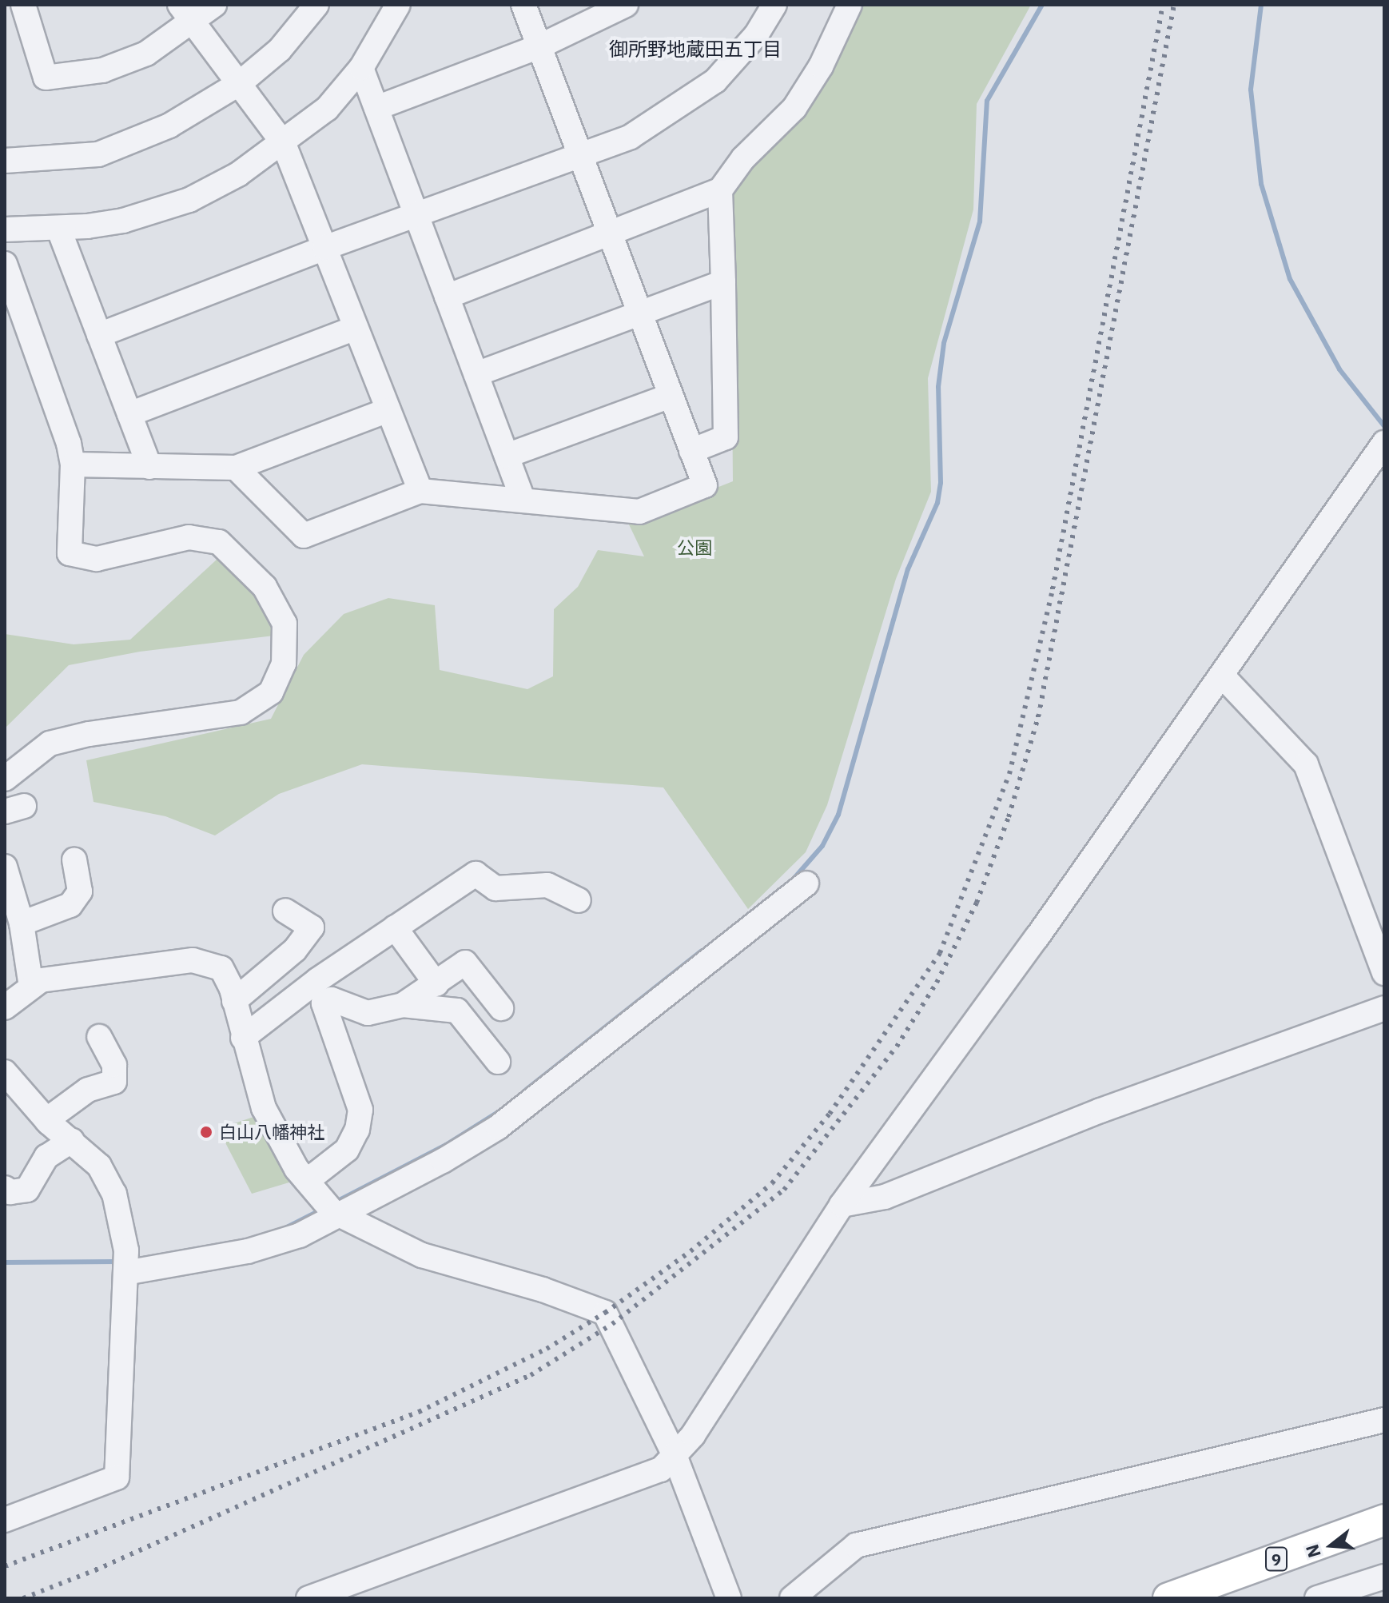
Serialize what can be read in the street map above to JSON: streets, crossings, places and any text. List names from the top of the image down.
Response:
{
  "streets": {
    "main road": ["9"]
  },
  "districts": ["御所野地蔵田五丁目"],
  "parks": ["公園"],
  "places": ["白山八幡神社"],
  "north": "left"
}
